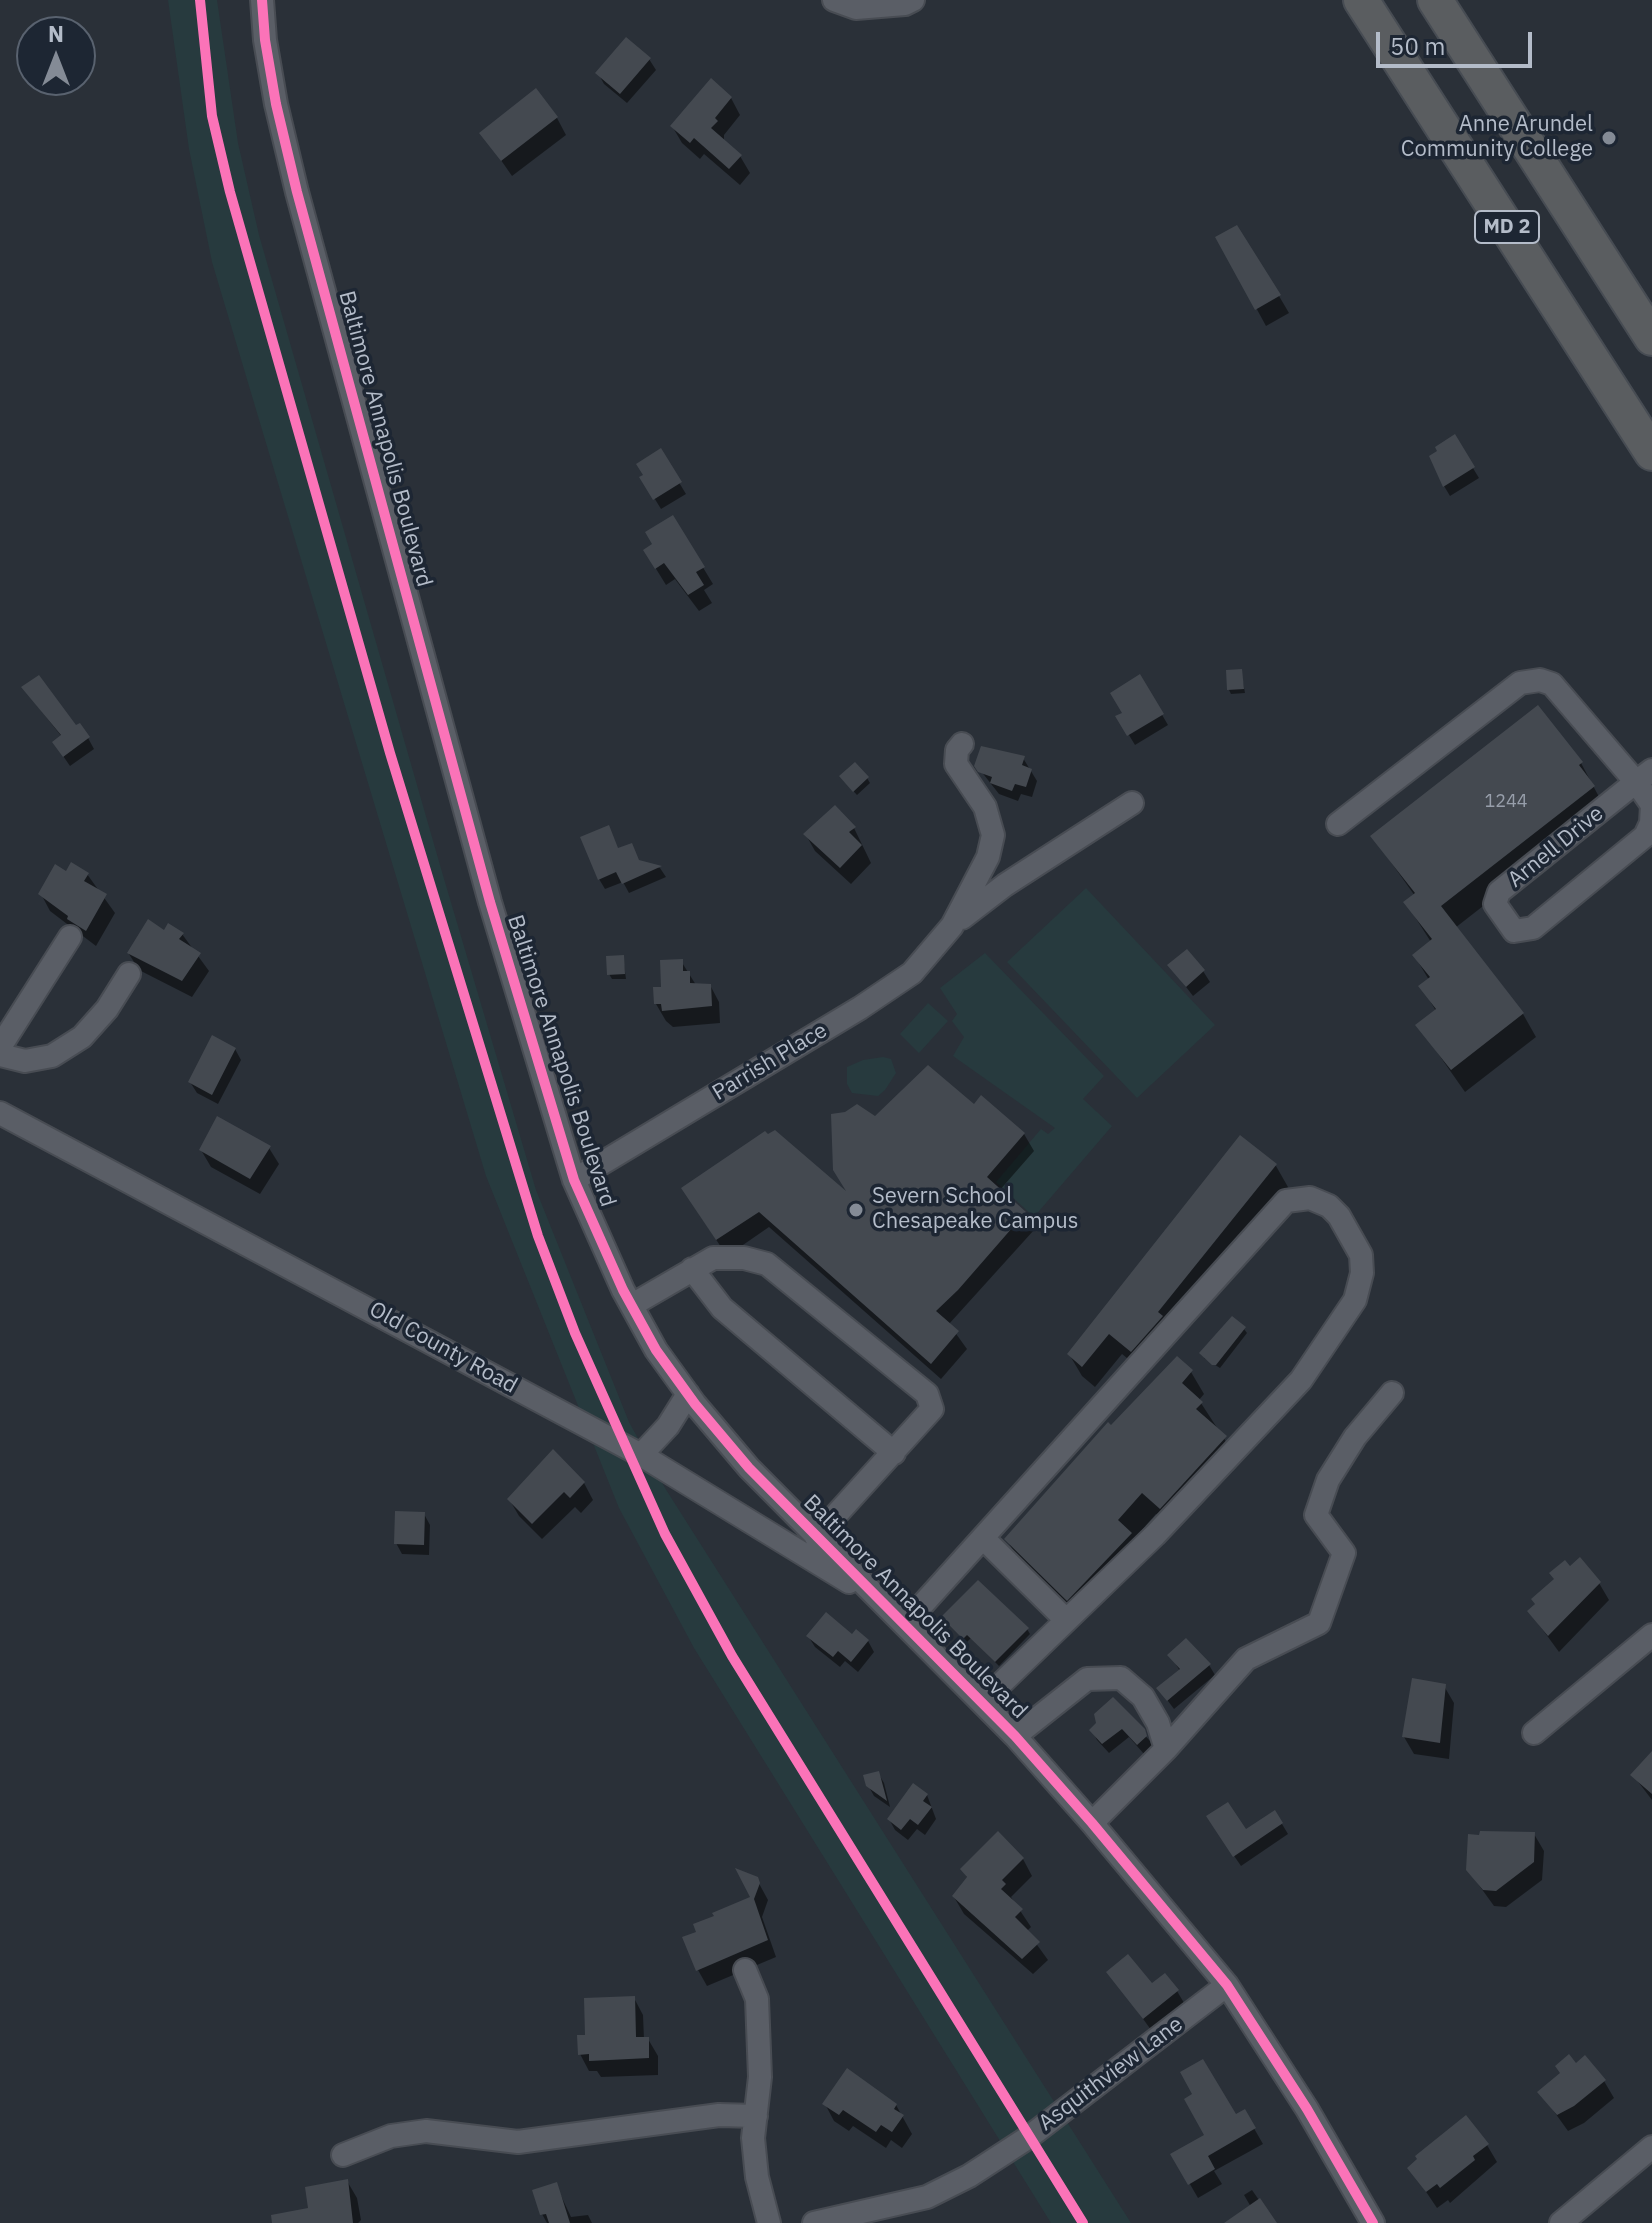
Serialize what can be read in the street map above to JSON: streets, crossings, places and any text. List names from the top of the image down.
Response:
{
  "streets": {
    "highway": ["MD 2"],
    "street": [
      "Baltimore Annapolis Boulevard",
      "Arnell Drive",
      "Parrish Place",
      "Old County Road",
      "Asquithview Lane"
    ]
  },
  "crossings": [
    ["Baltimore Annapolis Boulevard", "Parrish Place"],
    ["Baltimore Annapolis Boulevard", "Old County Road"],
    ["Baltimore Annapolis Boulevard", "Asquithview Lane"]
  ],
  "places": ["Anne Arundel Community College", "Severn School Chesapeake Campus"],
  "house_numbers": ["1244"],
  "scale_bar": "50 m",
  "north": "top"
}
